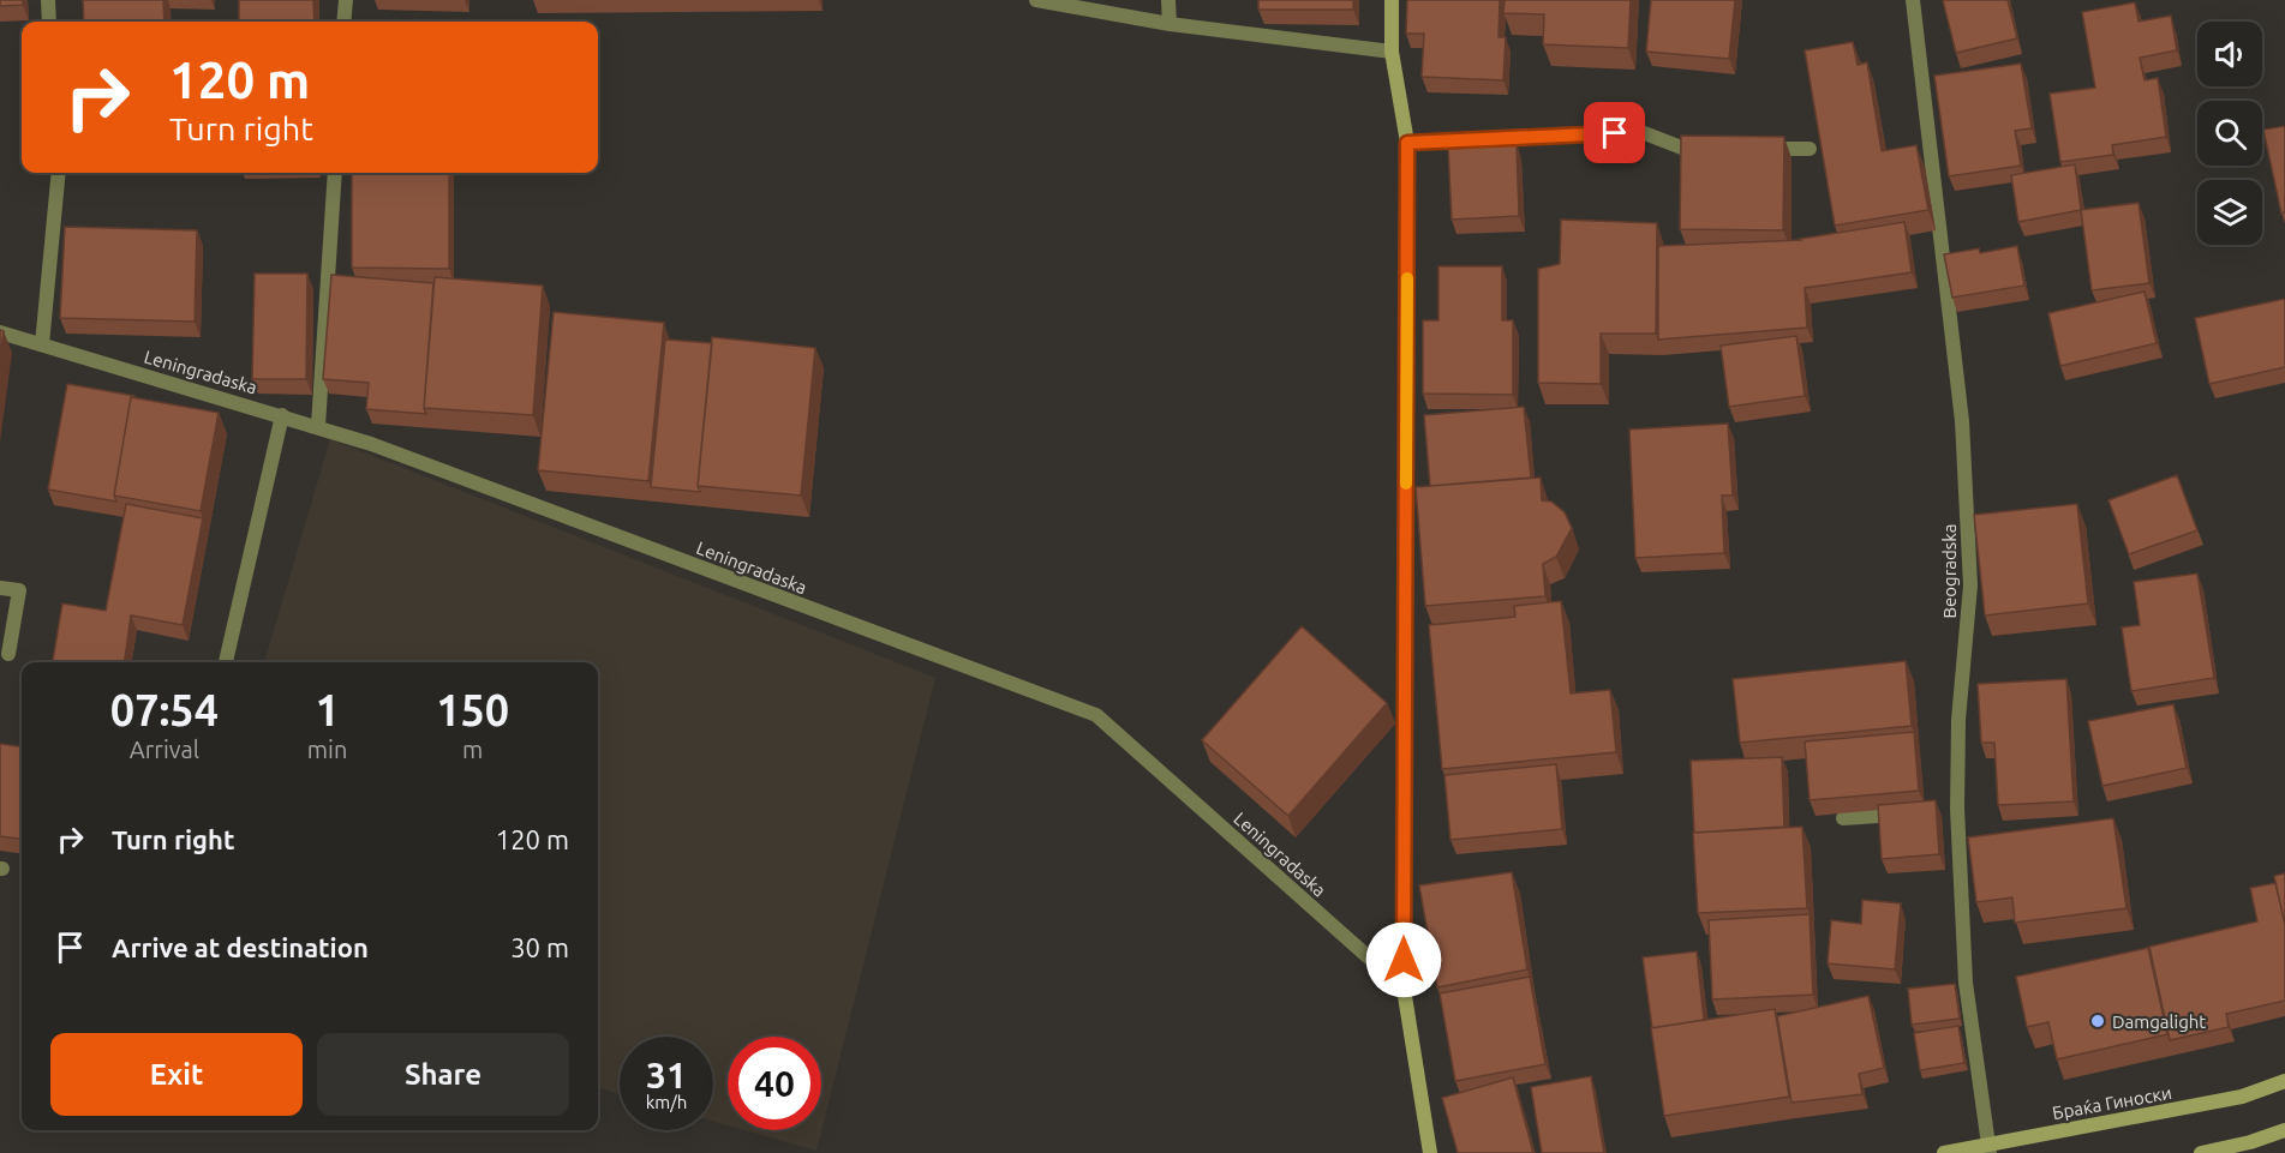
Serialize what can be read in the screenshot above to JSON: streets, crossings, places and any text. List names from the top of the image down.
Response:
{
  "streets": {
    "street": ["Leningradaska", "Beogradska", "Браќа Гиноски"]
  },
  "crossings": [
    ["Beogradska", "Браќа Гиноски"]
  ],
  "places": ["Damgalight"],
  "page": {
    "turn": ["120 m", "Turn right"],
    "eta": [
      "07:54",
      "Arrival",
      "1",
      "min",
      "150",
      "m"
    ],
    "list": [
      {
        "name": "Turn right",
        "value": "120 m"
      },
      {
        "name": "Arrive at destination",
        "value": "30 m"
      }
    ],
    "buttons": ["Exit", "Share"],
    "speed": "31 km/h",
    "limit": "40"
  }
}
